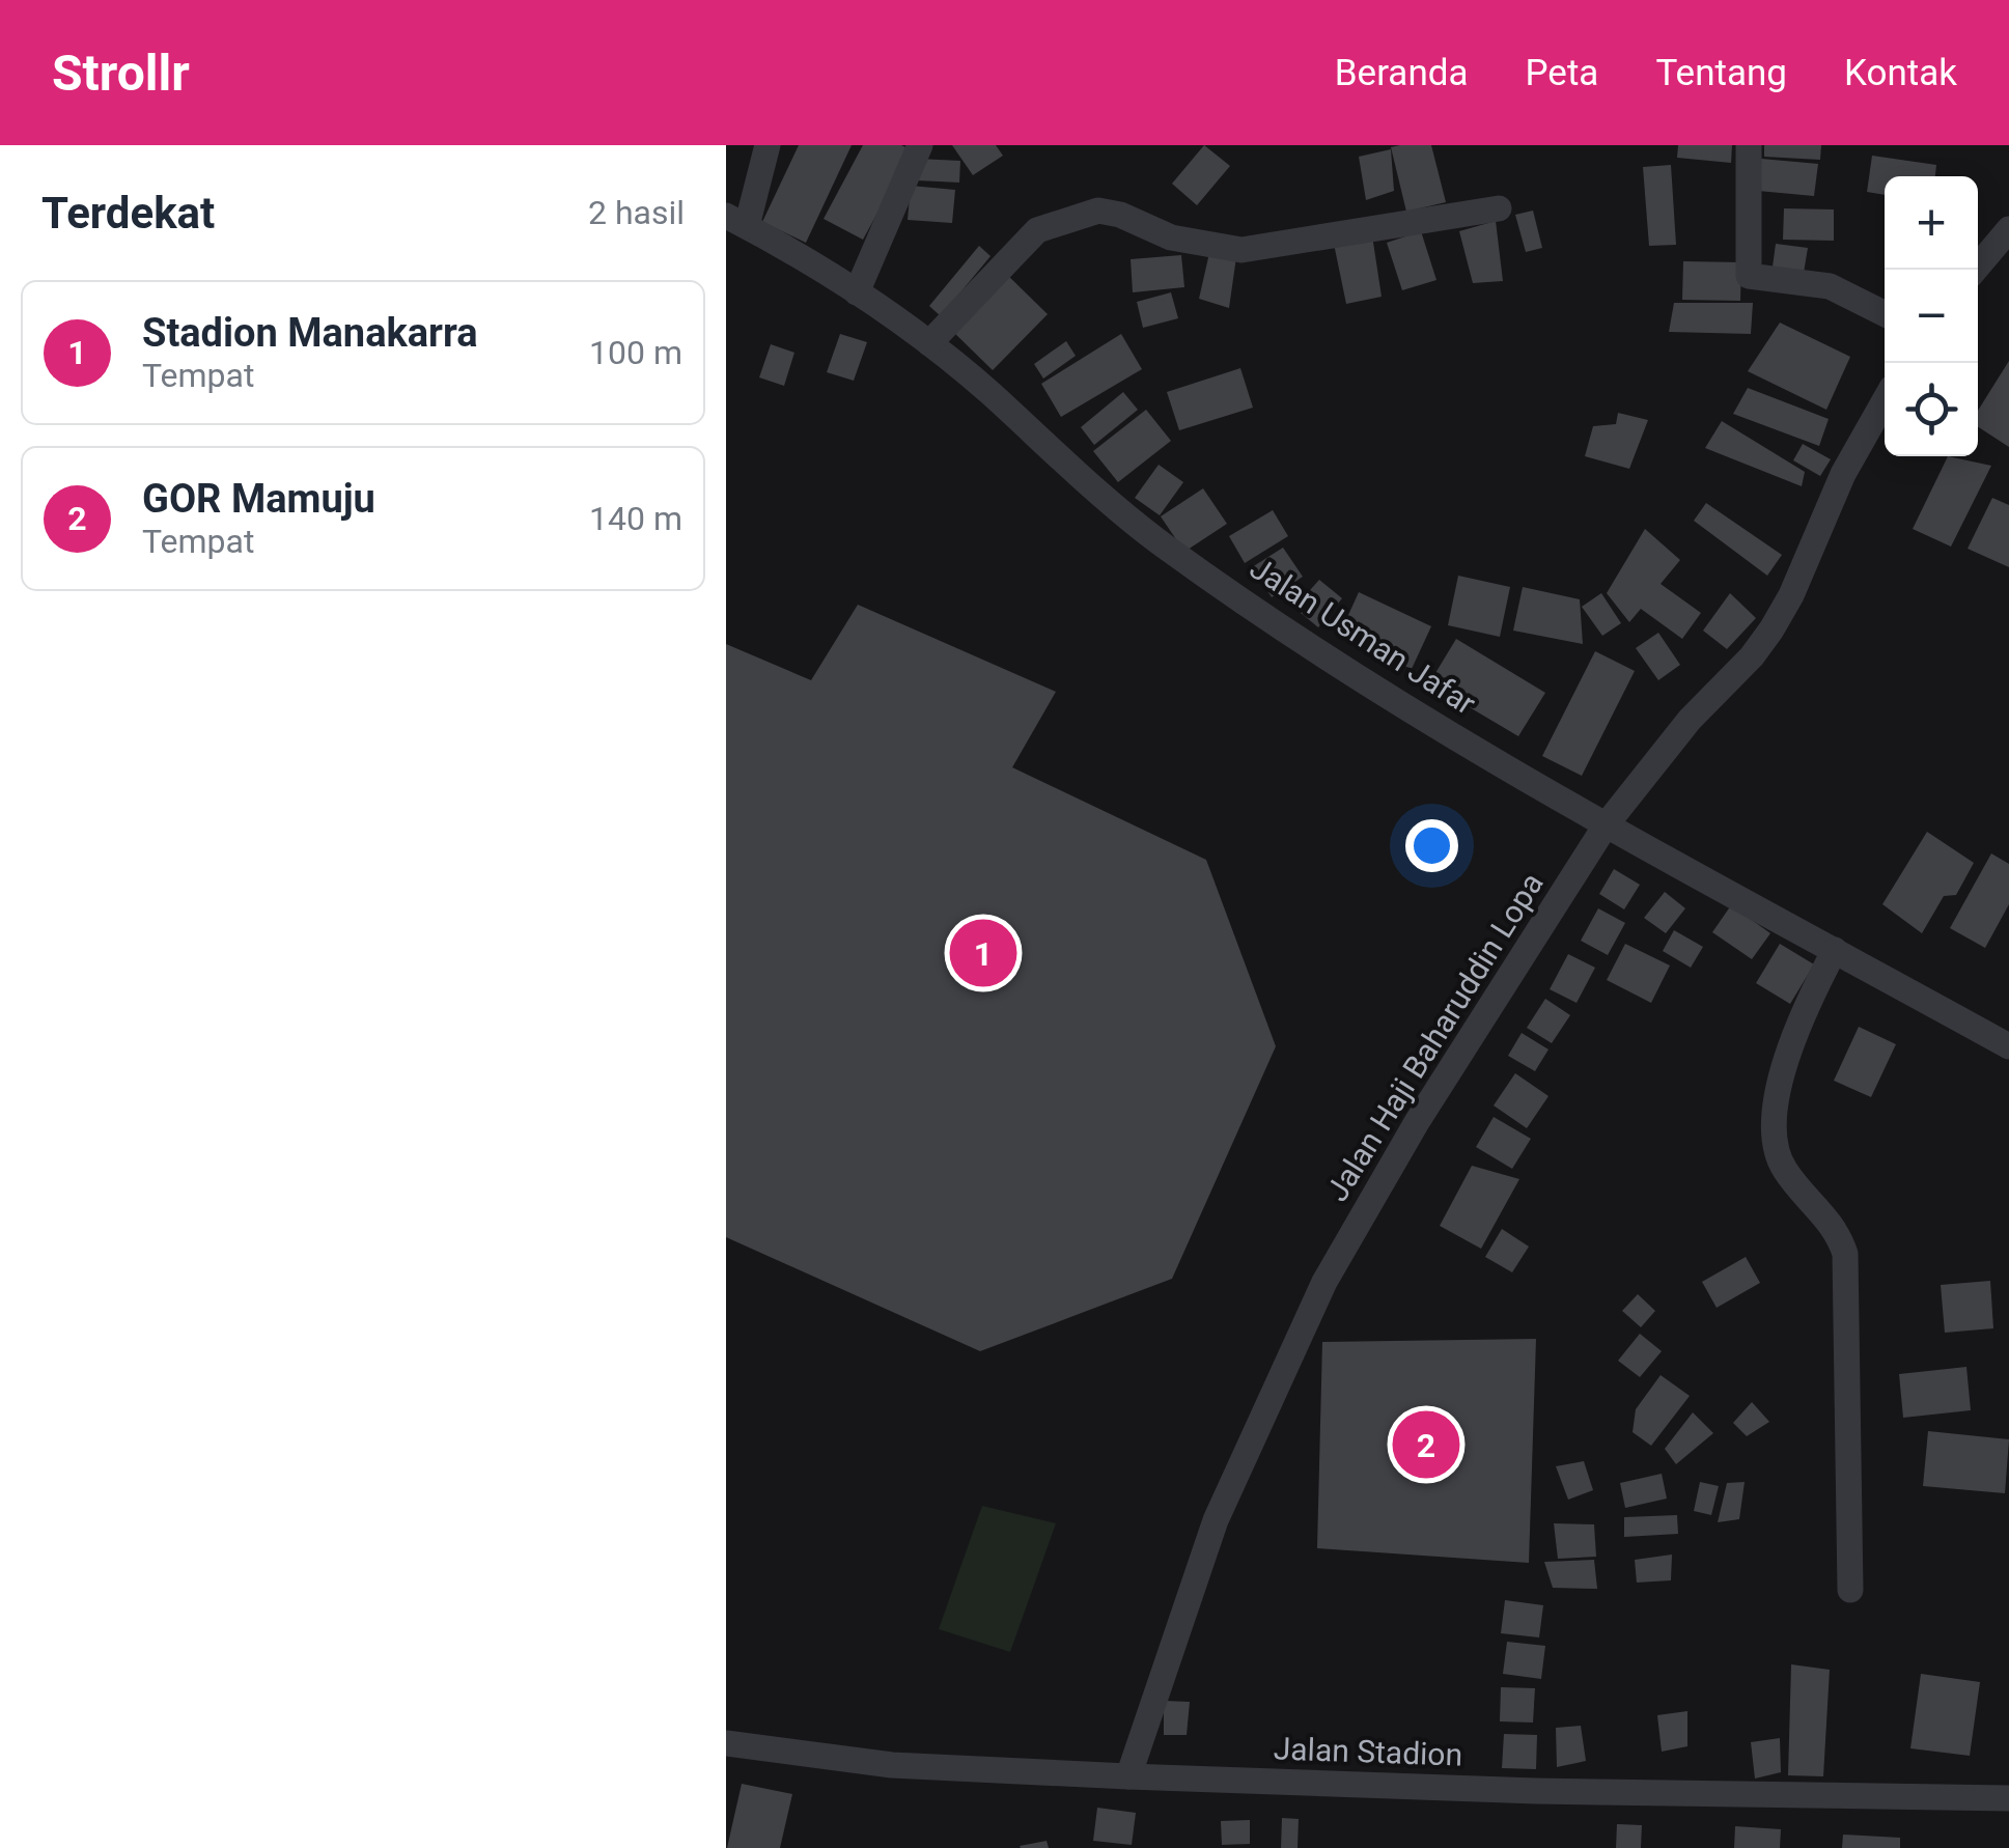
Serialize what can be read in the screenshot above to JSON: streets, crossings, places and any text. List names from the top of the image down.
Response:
{
  "streets": {
    "street": ["Jalan Usman Jafar", "Jalan Haji Baharuddin Lopa", "Jalan Stadion"]
  },
  "crossings": [
    ["Jalan Usman Jafar", "Jalan Haji Baharuddin Lopa"],
    ["Jalan Haji Baharuddin Lopa", "Jalan Stadion"]
  ],
  "page": {
    "header": "Strollr",
    "nav": [
      "Beranda",
      "Peta",
      "Tentang",
      "Kontak"
    ],
    "heading": ["Terdekat", "2 hasil"],
    "map_buttons": ["+", "−"],
    "list": [
      {
        "mark": "1",
        "name": "Stadion Manakarra",
        "note": "Tempat",
        "value": "100 m"
      },
      {
        "mark": "2",
        "name": "GOR Mamuju",
        "note": "Tempat",
        "value": "140 m"
      }
    ],
    "pins": ["1", "2"]
  }
}
